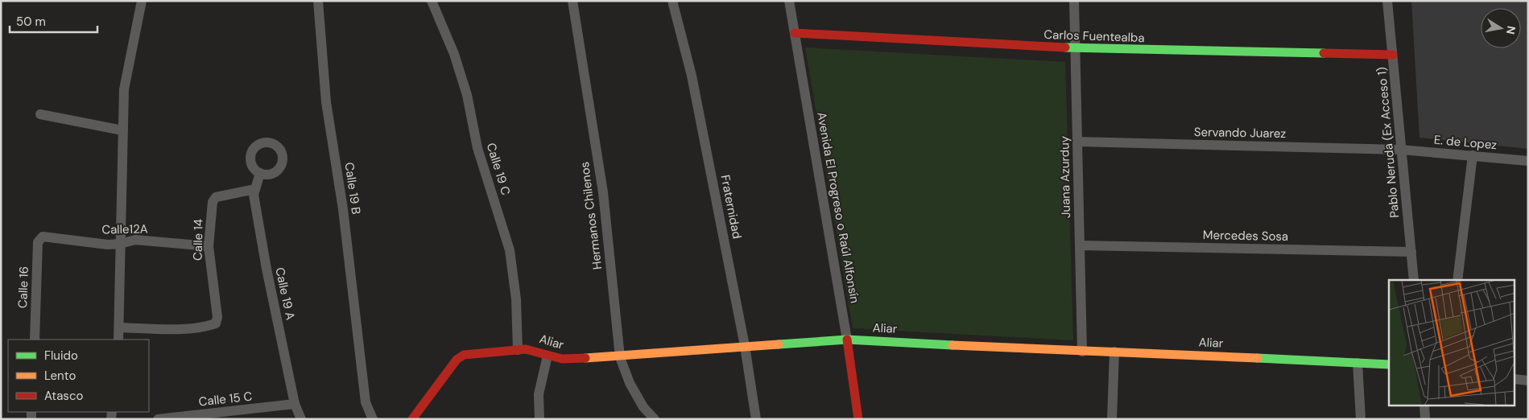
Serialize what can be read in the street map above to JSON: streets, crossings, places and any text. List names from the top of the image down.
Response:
{
  "streets": {
    "street": [
      "Carlos Fuentealba",
      "Servando Juarez",
      "Pablo Neruda (Ex Acceso 1)",
      "E. de Lopez",
      "Calle 19 C",
      "Juana Azurduy",
      "Calle 19 B",
      "Fraternidad",
      "Avenida El Progreso o Raúl Alfonsín",
      "Hermanos Chilenos",
      "Calle12A",
      "Mercedes Sosa",
      "Calle 14",
      "Calle 16",
      "Calle 19 A",
      "Aliar",
      "Calle 15 C"
    ]
  },
  "crossings": [
    ["Carlos Fuentealba", "Pablo Neruda (Ex Acceso 1)"],
    ["Carlos Fuentealba", "Juana Azurduy"],
    ["Carlos Fuentealba", "Avenida El Progreso o Raúl Alfonsín"],
    ["Servando Juarez", "Pablo Neruda (Ex Acceso 1)"],
    ["Servando Juarez", "E. de Lopez"],
    ["Servando Juarez", "Juana Azurduy"],
    ["Pablo Neruda (Ex Acceso 1)", "E. de Lopez"],
    ["Pablo Neruda (Ex Acceso 1)", "Mercedes Sosa"],
    ["Calle 19 C", "Aliar"],
    ["Juana Azurduy", "Mercedes Sosa"],
    ["Juana Azurduy", "Aliar"],
    ["Fraternidad", "Aliar"],
    ["Avenida El Progreso o Raúl Alfonsín", "Aliar"],
    ["Hermanos Chilenos", "Aliar"],
    ["Calle12A", "Calle 14"],
    ["Calle12A", "Calle 16"],
    ["Calle 14", "Calle 19 A"],
    ["Calle 19 A", "Calle 15 C"]
  ],
  "legend": ["Fluido", "Lento", "Atasco"],
  "scale_bar": "50 m",
  "north": "right"
}
